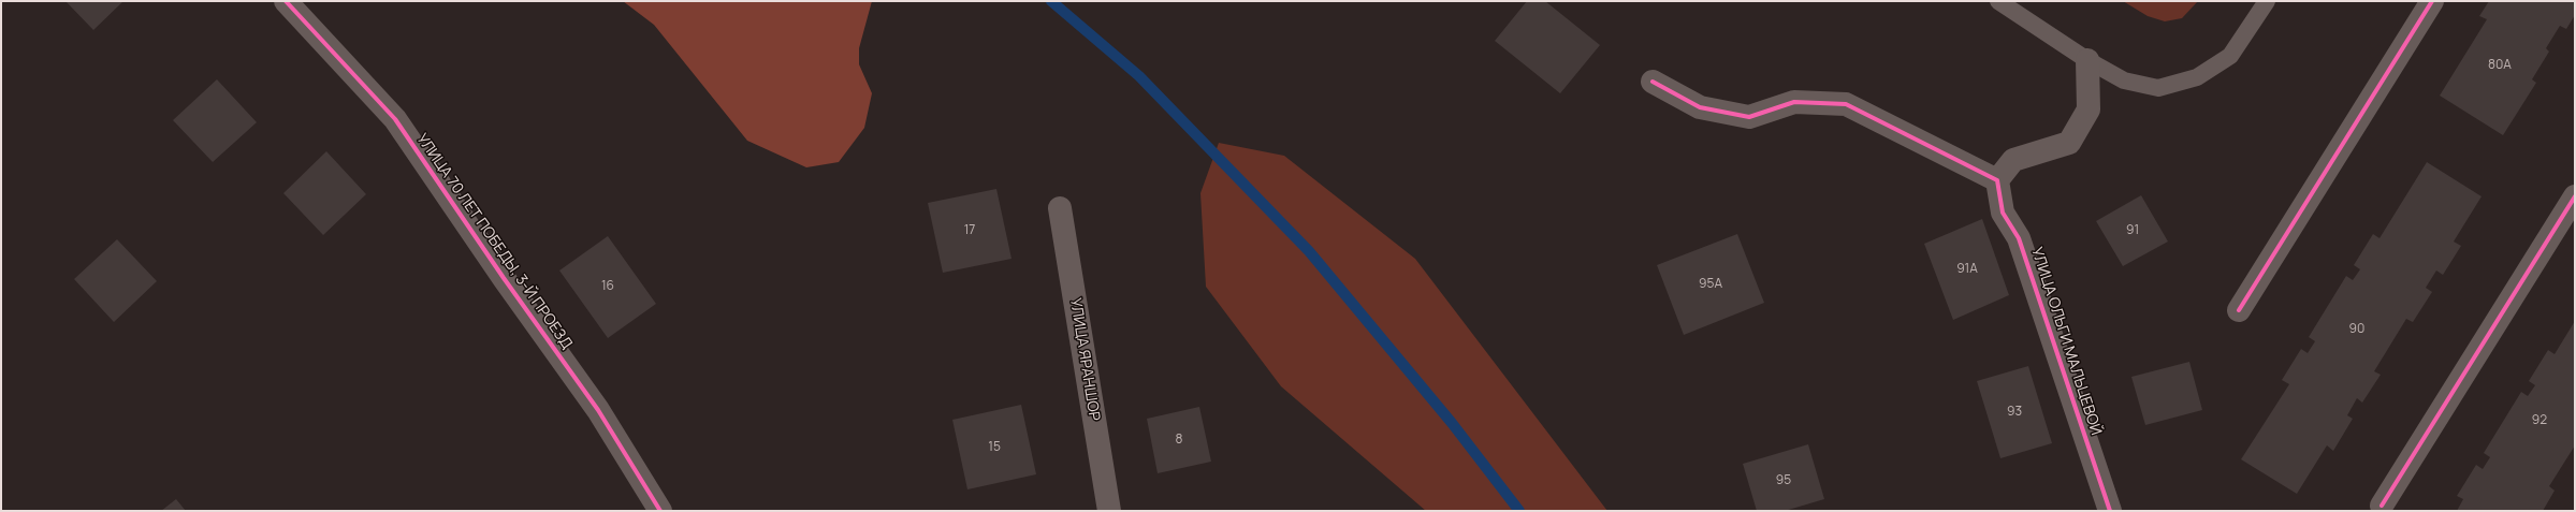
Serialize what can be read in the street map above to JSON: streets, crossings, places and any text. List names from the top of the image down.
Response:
{
  "streets": {
    "street": ["УЛИЦА 70 ЛЕТ ПОБЕДЫ, 3-Й ПРОЕЗД", "УЛИЦА ОЛЬГИ МАЛЬЦЕВОЙ", "УЛИЦА ЯРАНШОР"]
  },
  "house_numbers": [
    "80А",
    "17",
    "91",
    "91А",
    "95А",
    "16",
    "90",
    "93",
    "92",
    "8",
    "15",
    "95"
  ]
}
